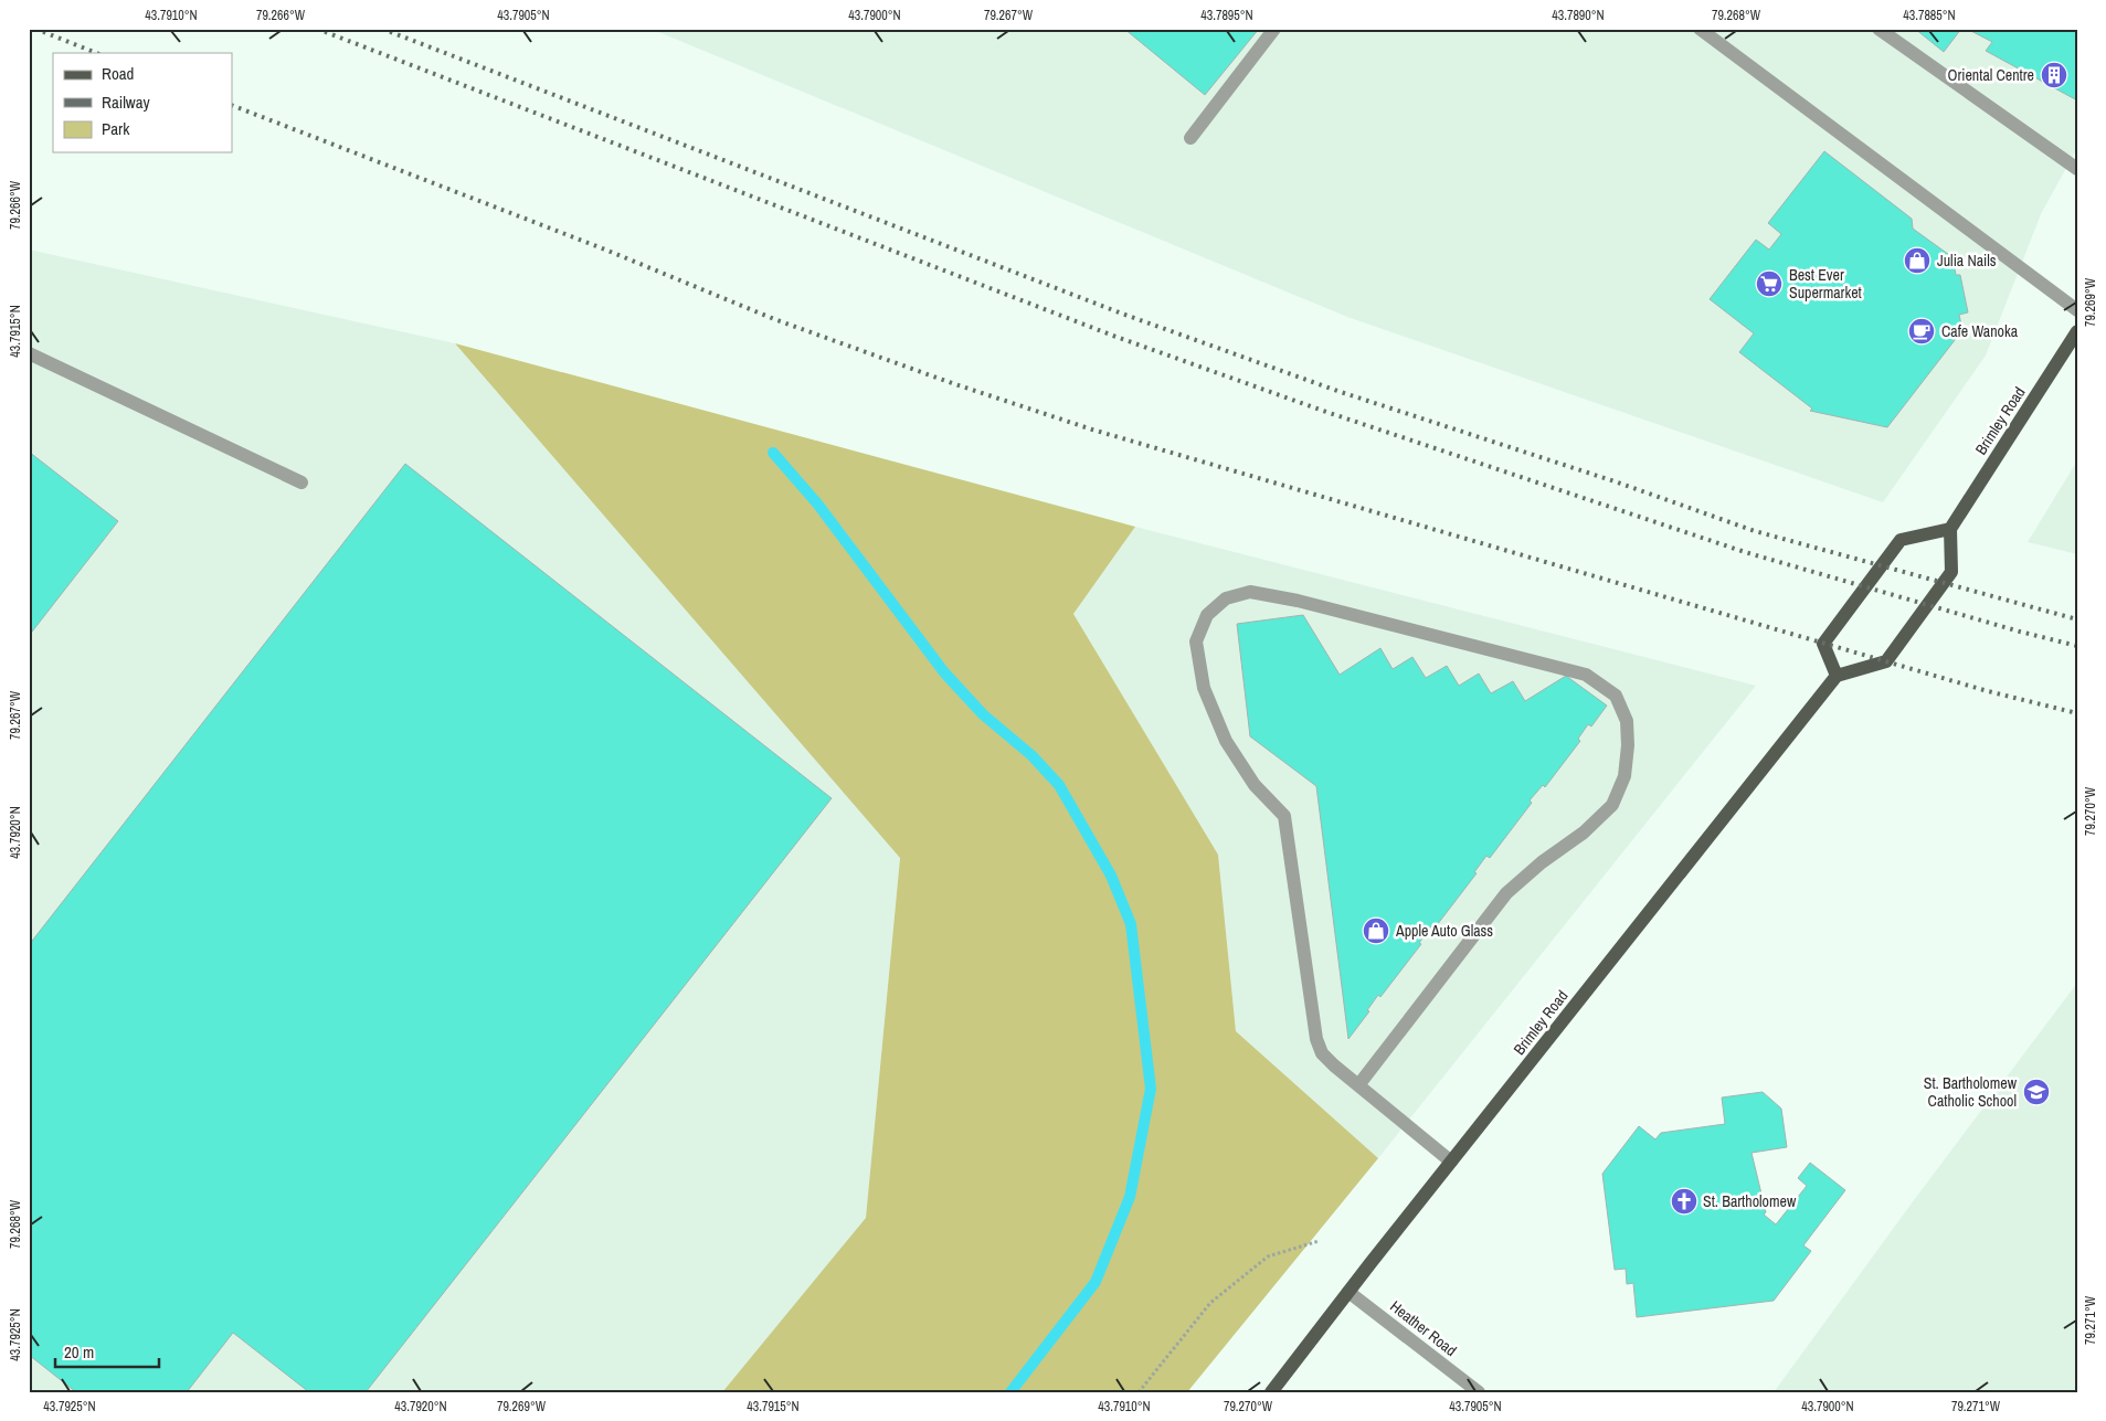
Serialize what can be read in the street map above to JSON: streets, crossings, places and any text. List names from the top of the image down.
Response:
{
  "streets": {
    "main road": ["Brimley Road"],
    "street": ["Heather Road"]
  },
  "crossings": [
    ["Brimley Road", "Heather Road"]
  ],
  "places": {
    "building": ["Oriental Centre"],
    "shop": ["Julia Nails", "Apple Auto Glass"],
    "supermarket": ["Best Ever Supermarket"],
    "cafe": ["Cafe Wanoka"],
    "school or university": ["St. Bartholomew Catholic School"],
    "church": ["St. Bartholomew"]
  },
  "legend": ["Road", "Railway", "Park"],
  "scale_bar": "20 m",
  "coordinates": [
    "43.7910°N",
    "79.266°W",
    "43.7905°N",
    "43.7900°N",
    "79.267°W",
    "43.7895°N",
    "43.7890°N",
    "79.268°W",
    "43.7885°N",
    "79.269°W",
    "43.7915°N",
    "79.270°W",
    "43.7920°N",
    "79.271°W",
    "43.7925°N"
  ]
}
